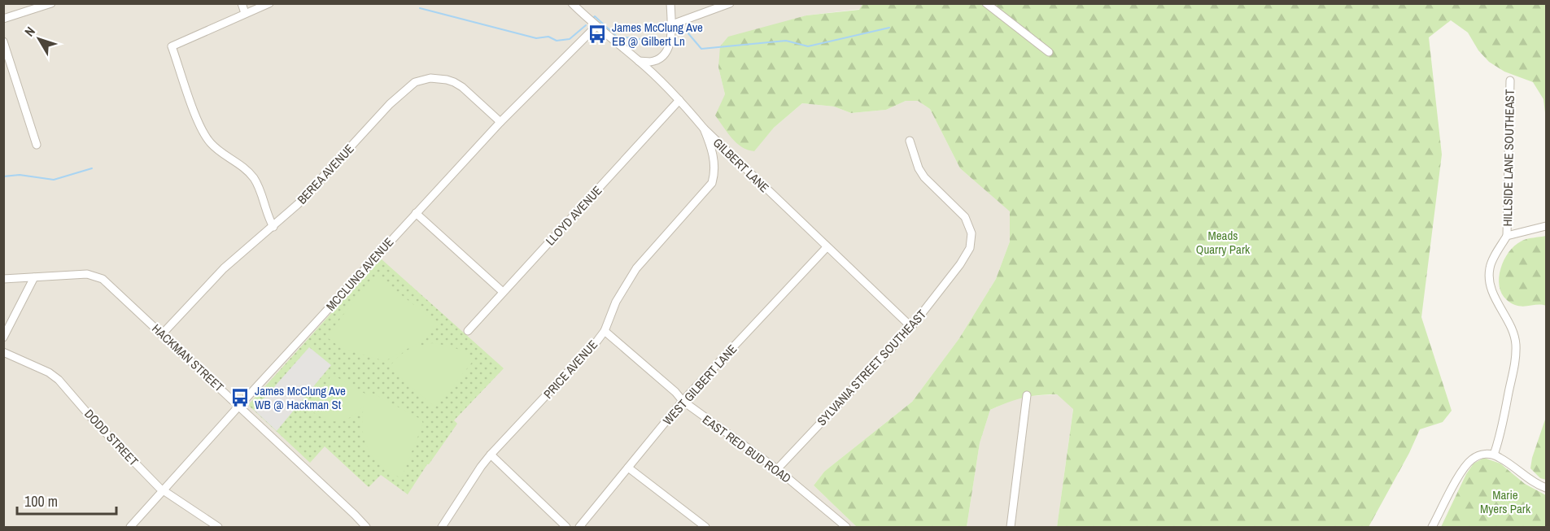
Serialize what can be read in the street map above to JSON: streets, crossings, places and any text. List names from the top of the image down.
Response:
{
  "streets": {
    "street": [
      "HILLSIDE LANE SOUTHEAST",
      "GILBERT LANE",
      "BEREA AVENUE",
      "LLOYD AVENUE",
      "MCCLUNG AVENUE",
      "HACKMAN STREET",
      "SYLVANIA STREET SOUTHEAST",
      "PRICE AVENUE",
      "WEST GILBERT LANE",
      "DODD STREET",
      "EAST RED BUD ROAD"
    ]
  },
  "crossings": [
    ["GILBERT LANE", "LLOYD AVENUE"],
    ["GILBERT LANE", "MCCLUNG AVENUE"],
    ["GILBERT LANE", "SYLVANIA STREET SOUTHEAST"],
    ["GILBERT LANE", "PRICE AVENUE"],
    ["GILBERT LANE", "WEST GILBERT LANE"],
    ["BEREA AVENUE", "MCCLUNG AVENUE"],
    ["BEREA AVENUE", "HACKMAN STREET"],
    ["MCCLUNG AVENUE", "HACKMAN STREET"],
    ["MCCLUNG AVENUE", "DODD STREET"],
    ["SYLVANIA STREET SOUTHEAST", "EAST RED BUD ROAD"],
    ["PRICE AVENUE", "EAST RED BUD ROAD"],
    ["WEST GILBERT LANE", "EAST RED BUD ROAD"]
  ],
  "parks": ["Meads Quarry Park", "Marie Myers Park"],
  "places": {
    "bus stop": ["James McClung Ave EB @ Gilbert Ln", "James McClung Ave WB @ Hackman St"]
  },
  "scale_bar": "100 m",
  "north": "top left"
}
